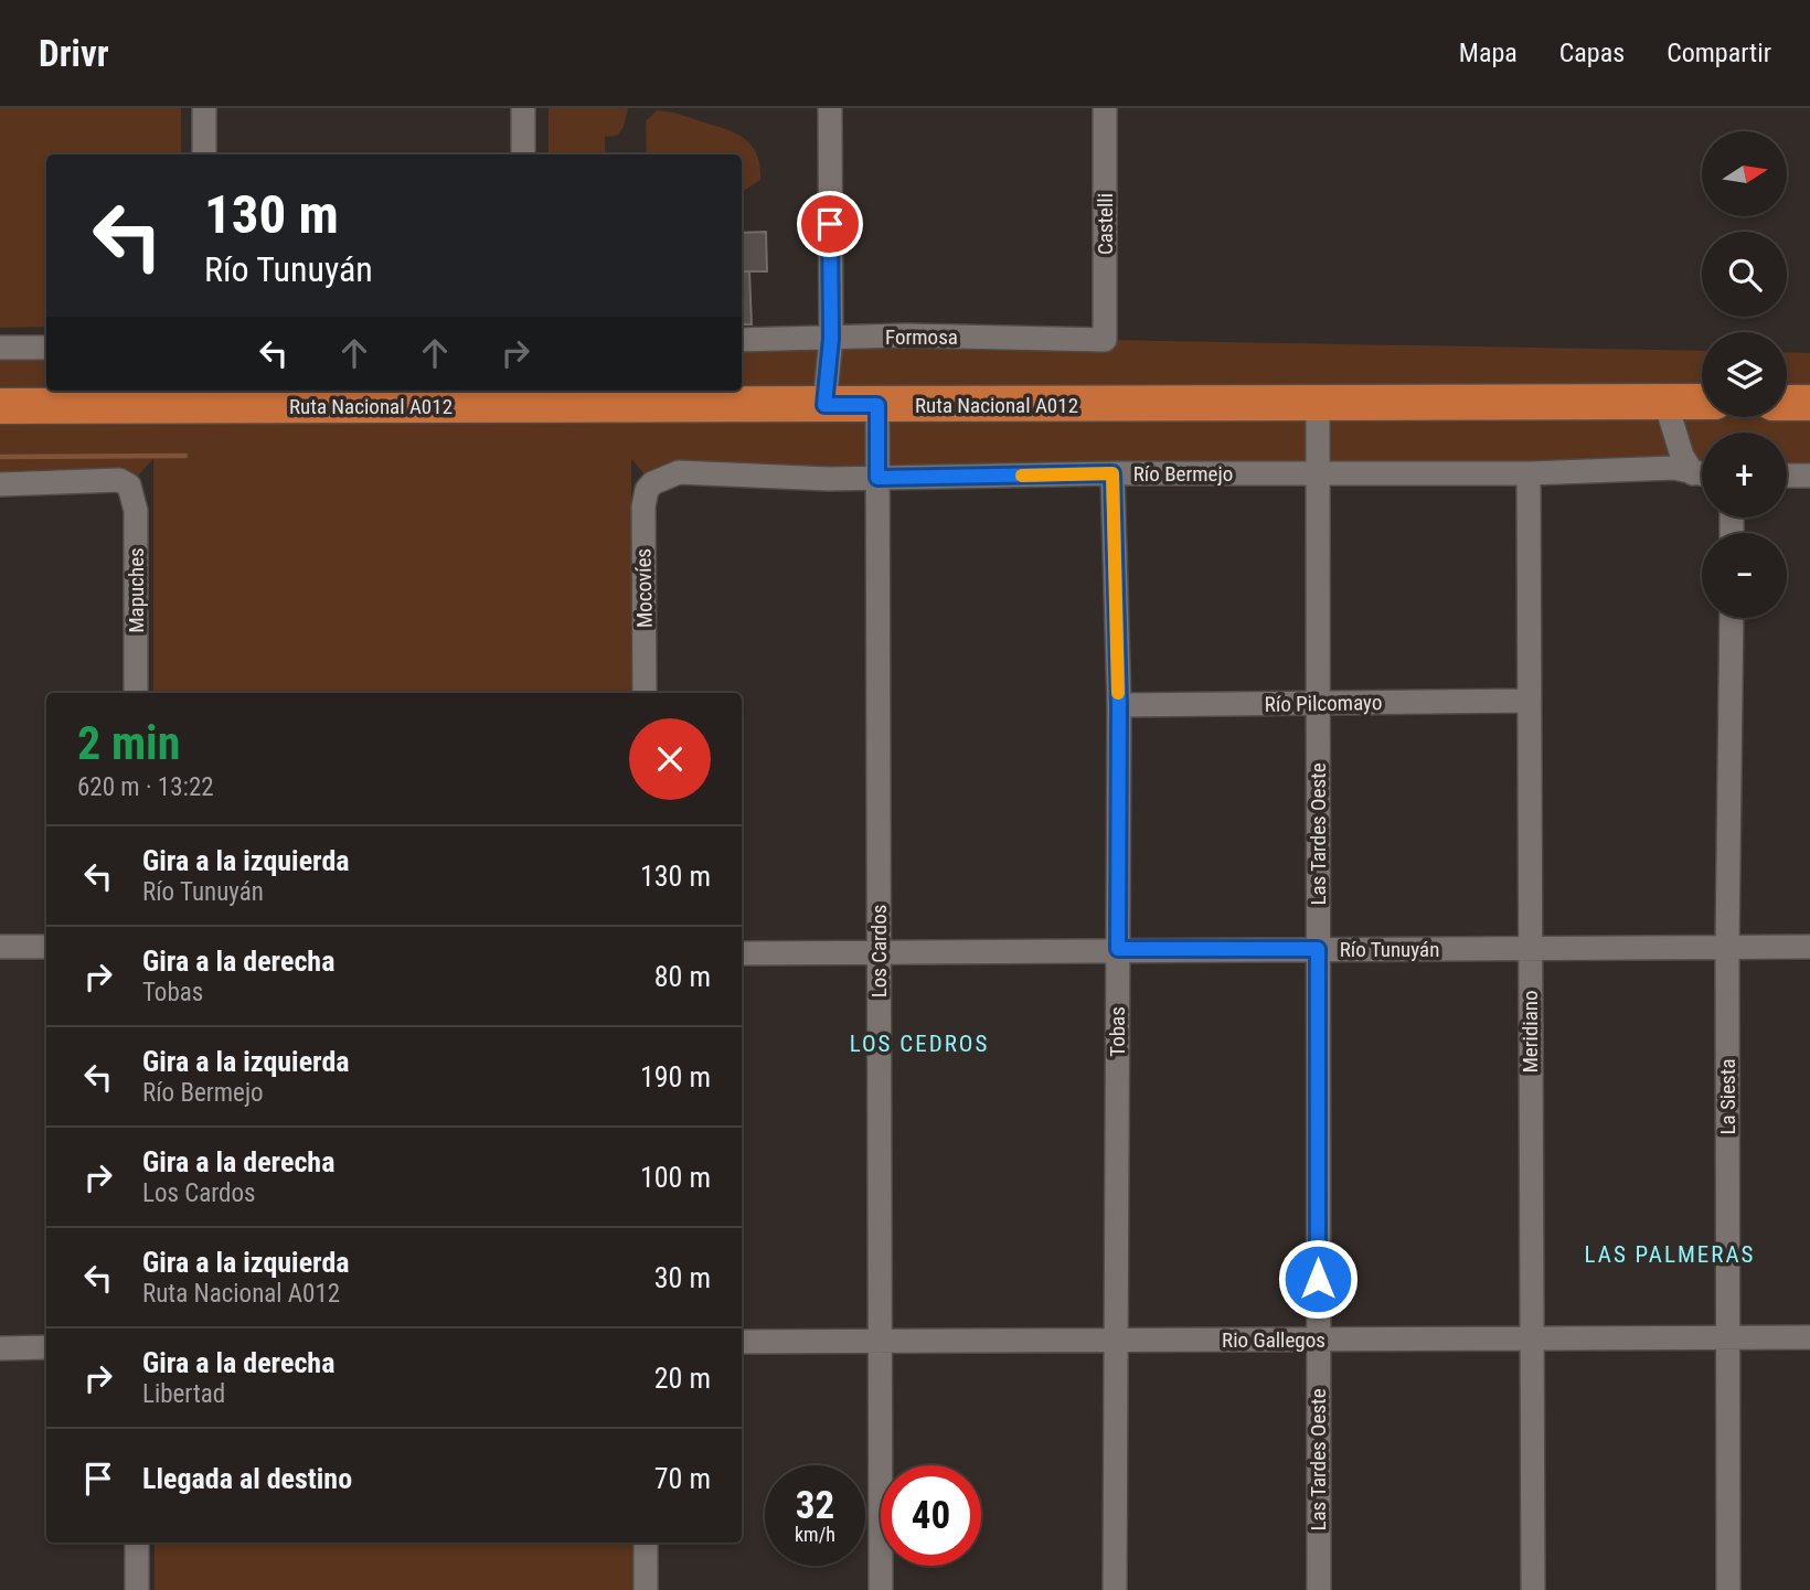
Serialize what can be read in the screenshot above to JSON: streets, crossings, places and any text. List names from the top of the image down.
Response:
{
  "streets": {
    "highway": ["Ruta Nacional A012"],
    "street": [
      "Castelli",
      "Formosa",
      "Río Bermejo",
      "Mocovíes",
      "Mapuches",
      "Río Pilcomayo",
      "Las Tardes Oeste",
      "Río Tunuyán",
      "Los Cardos",
      "Tobas",
      "Meridiano",
      "La Siesta",
      "Rio Gallegos"
    ]
  },
  "crossings": [
    ["Castelli", "Formosa"],
    ["Ruta Nacional A012", "Las Tardes Oeste"],
    ["Ruta Nacional A012", "Los Cardos"],
    ["Río Bermejo", "Mocovíes"],
    ["Río Bermejo", "Las Tardes Oeste"],
    ["Río Bermejo", "Los Cardos"],
    ["Río Bermejo", "Tobas"],
    ["Río Bermejo", "Meridiano"],
    ["Río Pilcomayo", "Las Tardes Oeste"],
    ["Río Pilcomayo", "Tobas"],
    ["Río Pilcomayo", "Meridiano"],
    ["Las Tardes Oeste", "Río Tunuyán"],
    ["Las Tardes Oeste", "Rio Gallegos"],
    ["Río Tunuyán", "Los Cardos"],
    ["Río Tunuyán", "Tobas"],
    ["Río Tunuyán", "Meridiano"],
    ["Río Tunuyán", "La Siesta"],
    ["Los Cardos", "Rio Gallegos"],
    ["Tobas", "Rio Gallegos"],
    ["Meridiano", "Rio Gallegos"],
    ["La Siesta", "Rio Gallegos"]
  ],
  "districts": ["LOS CEDROS", "LAS PALMERAS"],
  "north": "right",
  "page": {
    "header": "Drivr",
    "nav": ["Mapa", "Capas", "Compartir"],
    "map_buttons": ["+", "−"],
    "turn": ["130 m", "Río Tunuyán"],
    "heading": ["2 min", "620 m · 13:22"],
    "list": [
      {
        "name": "Gira a la izquierda",
        "note": "Río Tunuyán",
        "value": "130 m"
      },
      {
        "name": "Gira a la derecha",
        "note": "Tobas",
        "value": "80 m"
      },
      {
        "name": "Gira a la izquierda",
        "note": "Río Bermejo",
        "value": "190 m"
      },
      {
        "name": "Gira a la derecha",
        "note": "Los Cardos",
        "value": "100 m"
      },
      {
        "name": "Gira a la izquierda",
        "note": "Ruta Nacional A012",
        "value": "30 m"
      },
      {
        "name": "Gira a la derecha",
        "note": "Libertad",
        "value": "20 m"
      },
      {
        "name": "Llegada al destino",
        "value": "70 m"
      }
    ],
    "speed": "32 km/h",
    "limit": "40"
  }
}
